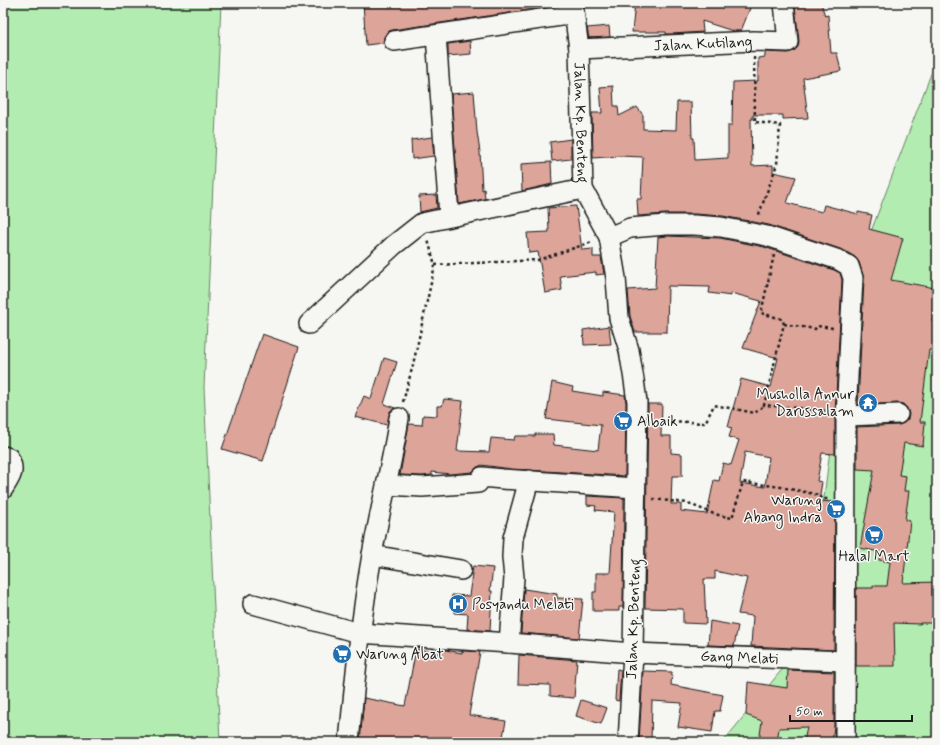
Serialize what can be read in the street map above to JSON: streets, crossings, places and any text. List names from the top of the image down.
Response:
{
  "streets": {
    "street": ["Jalan Kutilang", "Jalan Kp. Benteng", "Gang Melati"]
  },
  "crossings": [
    ["Jalan Kutilang", "Jalan Kp. Benteng"],
    ["Jalan Kp. Benteng", "Gang Melati"]
  ],
  "places": {
    "temple": ["Musholla Annur Darussalam"],
    "supermarket": [
      "Albaik",
      "Warung Abang Indra",
      "Halal Mart",
      "Warung Abat"
    ],
    "hospital": ["Posyandu Melati"]
  },
  "scale_bar": "50 m"
}
